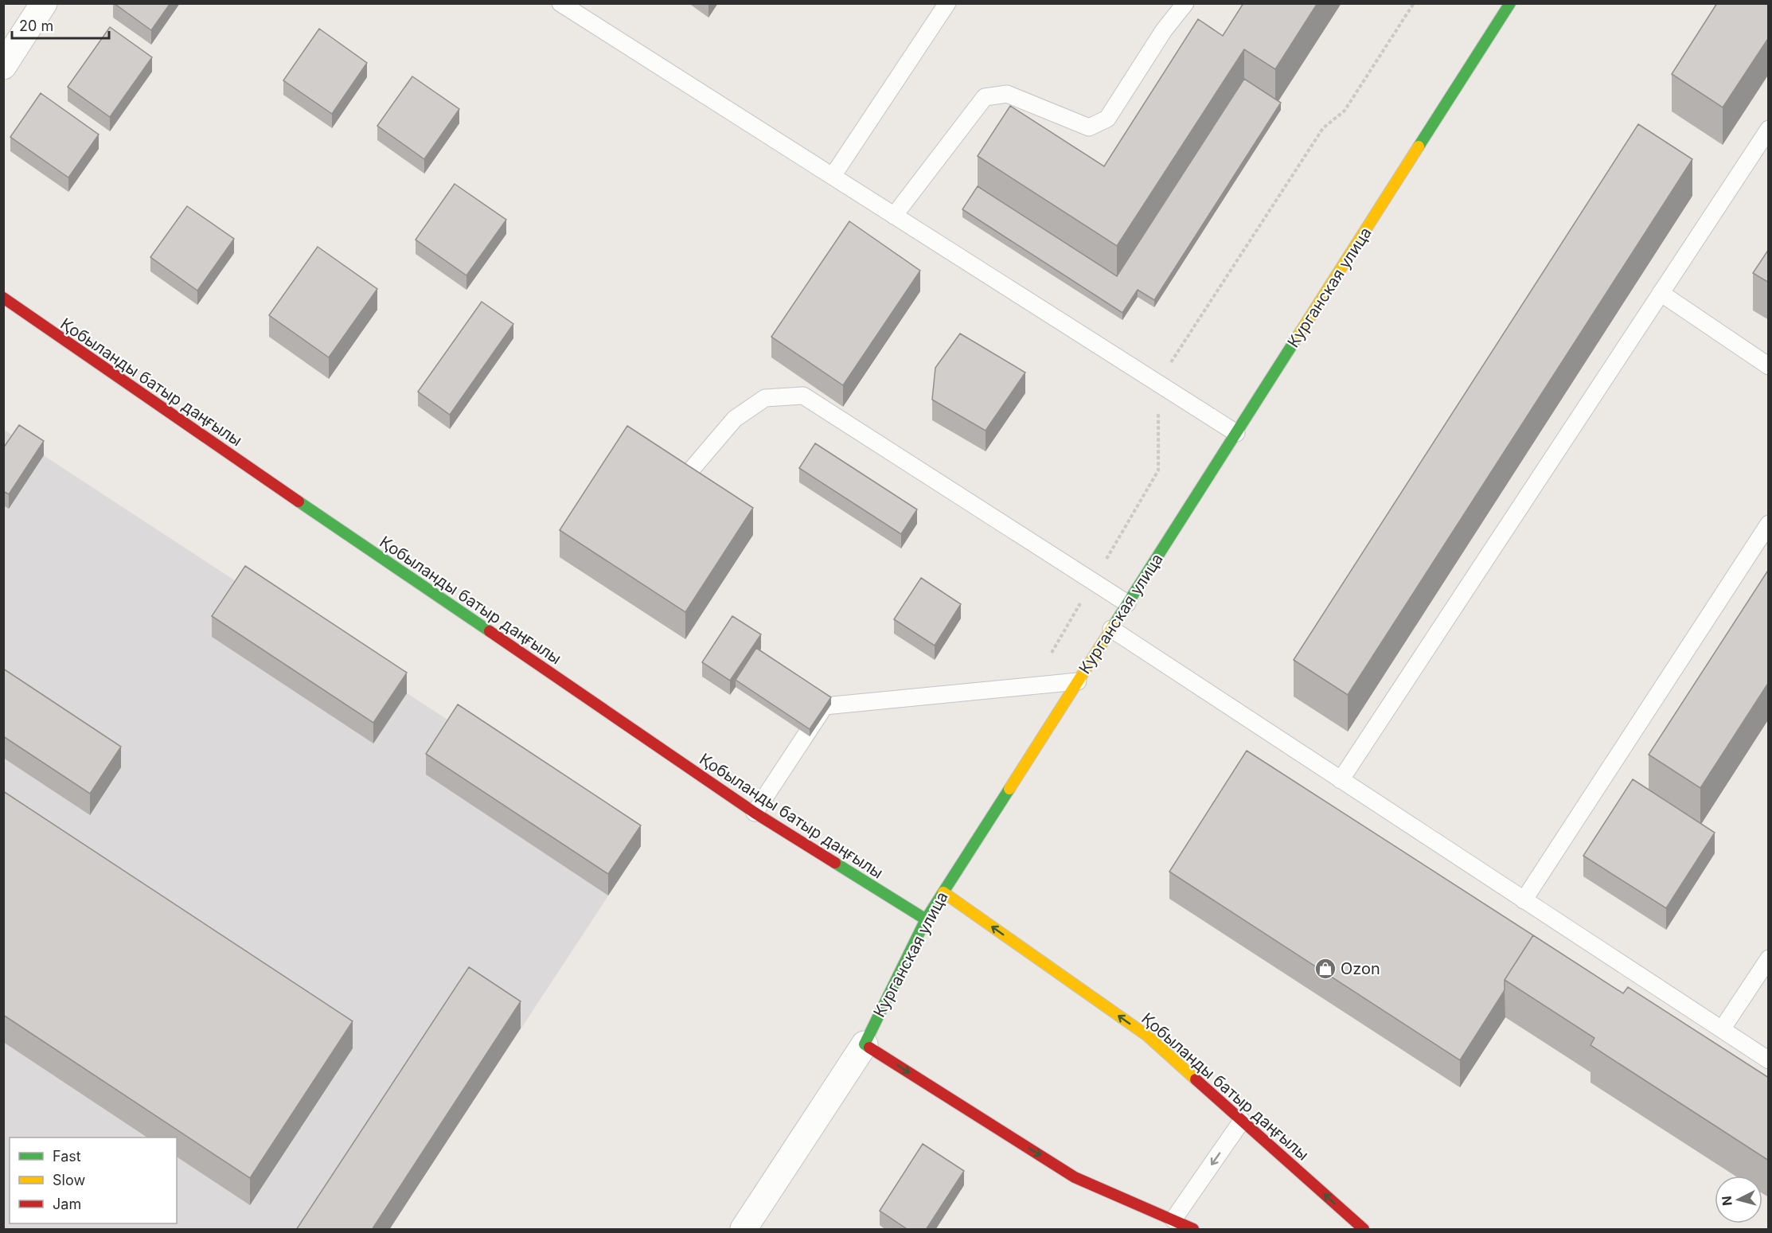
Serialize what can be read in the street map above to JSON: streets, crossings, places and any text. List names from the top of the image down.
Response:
{
  "streets": {
    "street": ["Курганская улица", "Қобыланды батыр даңғылы"]
  },
  "crossings": [
    ["Курганская улица", "Қобыланды батыр даңғылы"]
  ],
  "places": {
    "shop": ["Ozon"]
  },
  "legend": ["Fast", "Slow", "Jam"],
  "scale_bar": "20 m",
  "north": "left"
}
